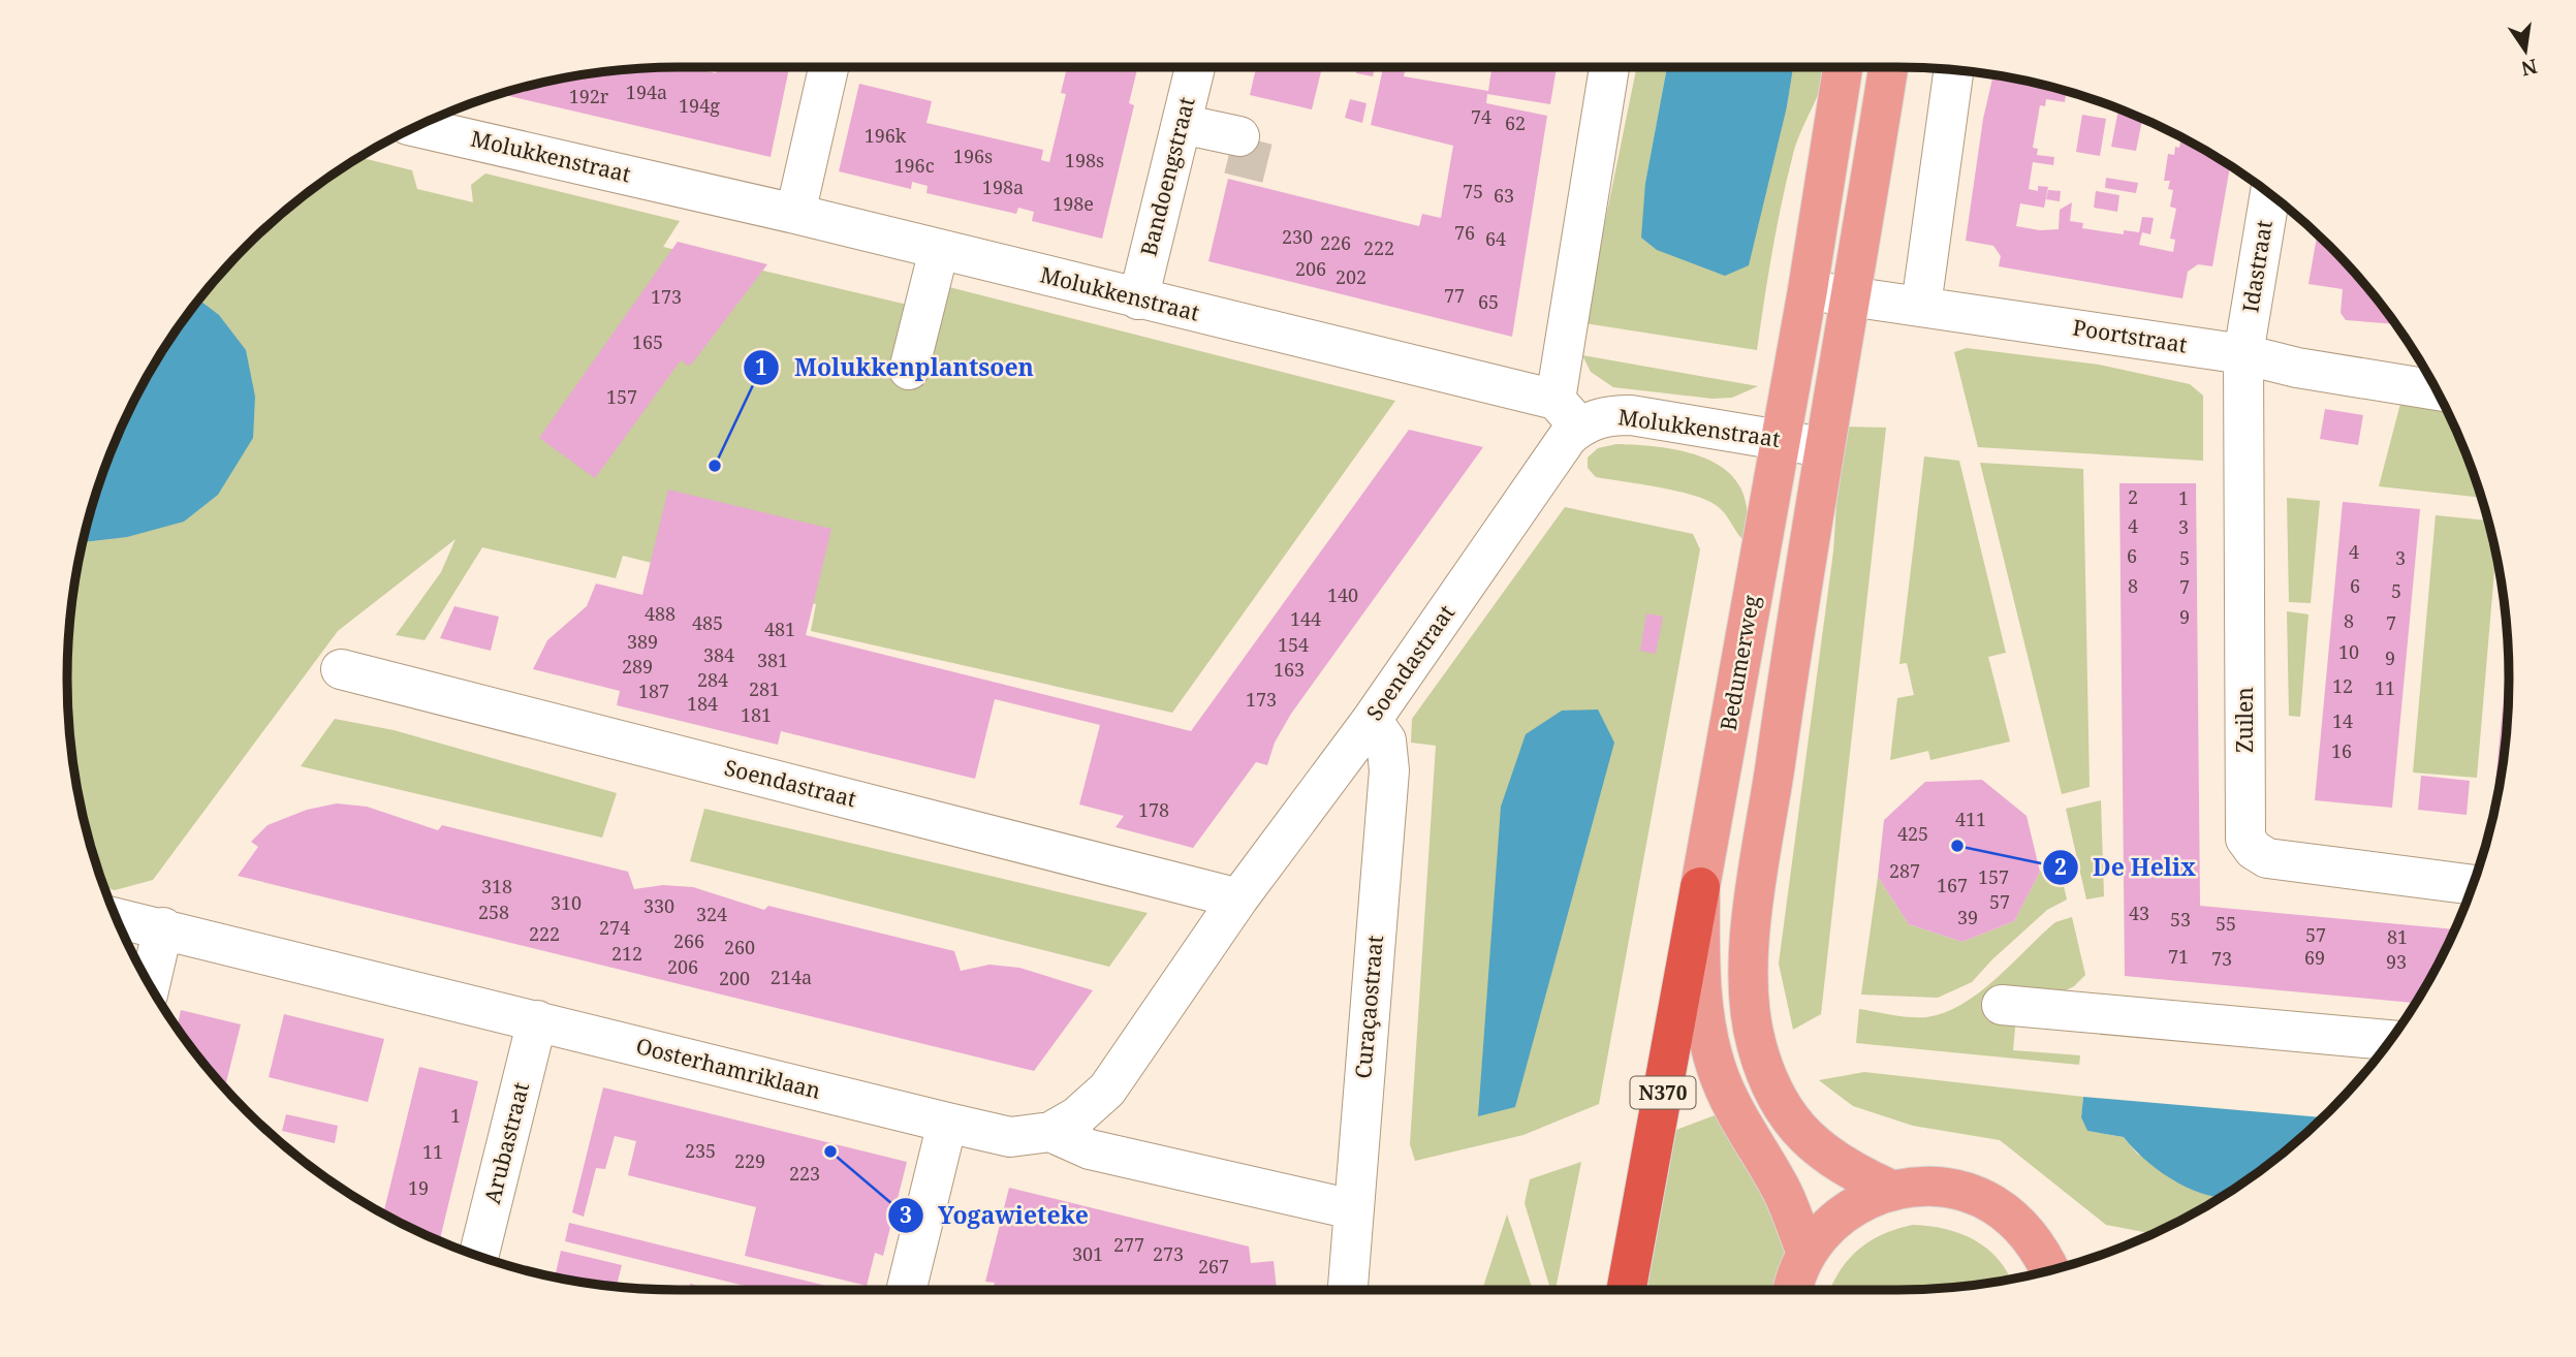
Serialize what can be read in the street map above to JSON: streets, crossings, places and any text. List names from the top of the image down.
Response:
{
  "streets": {
    "highway": ["N370"],
    "main road": ["Bedumerweg"],
    "street": [
      "Molukkenstraat",
      "Bandoengstraat",
      "Idastraat",
      "Poortstraat",
      "Soendastraat",
      "Zuilen",
      "Curaçaostraat",
      "Oosterhamriklaan",
      "Arubastraat"
    ]
  },
  "crossings": [
    ["Molukkenstraat", "Bandoengstraat"],
    ["Molukkenstraat", "Soendastraat"],
    ["Molukkenstraat", "Bedumerweg"],
    ["Idastraat", "Poortstraat"],
    ["Idastraat", "Zuilen"],
    ["Poortstraat", "Bedumerweg"],
    ["Poortstraat", "Zuilen"],
    ["Soendastraat", "Curaçaostraat"],
    ["Soendastraat", "Oosterhamriklaan"],
    ["Bedumerweg", "N370"],
    ["Oosterhamriklaan", "Arubastraat"]
  ],
  "places": ["Molukkenplantsoen", "De Helix", "Yogawieteke"],
  "house_numbers": [
    "194a",
    "192r",
    "194g",
    "74",
    "62",
    "196k",
    "196s",
    "198s",
    "196c",
    "198a",
    "75",
    "63",
    "198e",
    "76",
    "230",
    "64",
    "226",
    "222",
    "206",
    "202",
    "77",
    "173",
    "65",
    "165",
    "157",
    "2",
    "1",
    "4",
    "3",
    "4",
    "6",
    "5",
    "3",
    "8",
    "6",
    "7",
    "5",
    "140",
    "488",
    "9",
    "144",
    "8",
    "485",
    "7",
    "481",
    "389",
    "154",
    "10",
    "384",
    "9",
    "381",
    "289",
    "163",
    "284",
    "12",
    "11",
    "281",
    "187",
    "173",
    "184",
    "181",
    "14",
    "16",
    "178",
    "411",
    "425",
    "287",
    "157",
    "167",
    "318",
    "57",
    "310",
    "330",
    "258",
    "43",
    "324",
    "39",
    "53",
    "55",
    "274",
    "222",
    "57",
    "81",
    "266",
    "260",
    "212",
    "71",
    "69",
    "73",
    "93",
    "206",
    "214a",
    "200",
    "1",
    "235",
    "11",
    "229",
    "223",
    "19",
    "277",
    "301",
    "273",
    "267"
  ],
  "north": "bottom"
}
